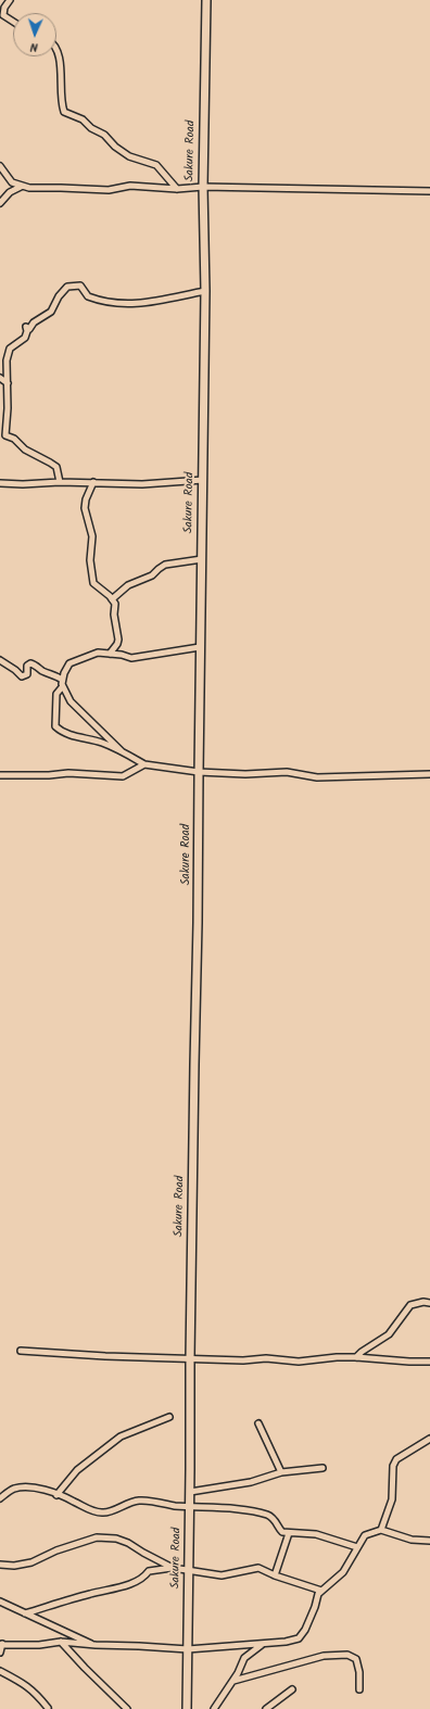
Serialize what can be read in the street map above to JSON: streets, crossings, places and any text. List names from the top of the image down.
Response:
{
  "streets": {
    "street": ["Sakure Road"]
  },
  "north": "bottom"
}
